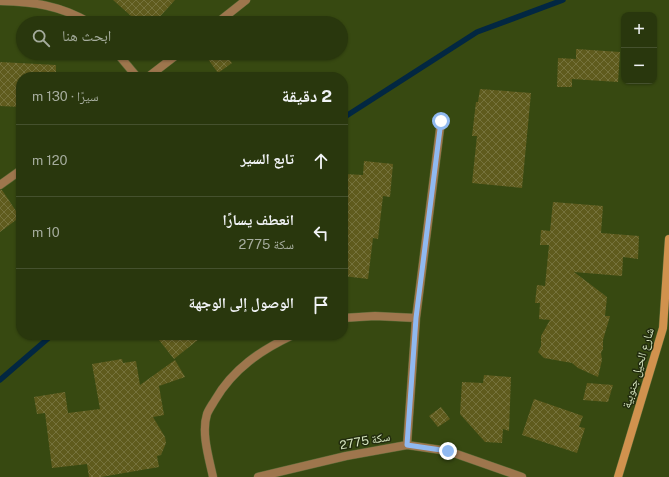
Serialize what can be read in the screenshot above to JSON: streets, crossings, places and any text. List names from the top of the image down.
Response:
{
  "streets": {
    "street": ["شارع الحيل جنوبية", "سكة 2775"]
  },
  "page": {
    "map_buttons": ["+", "−"],
    "search": "ابحث هنا",
    "heading": ["2 دقيقة", "سيرًا · 130 m"],
    "list": [
      ["تابع السير", "120 m"],
      ["انعطف يسارًا", "سكة 2775", "10 m"],
      "الوصول إلى الوجهة"
    ]
  }
}
